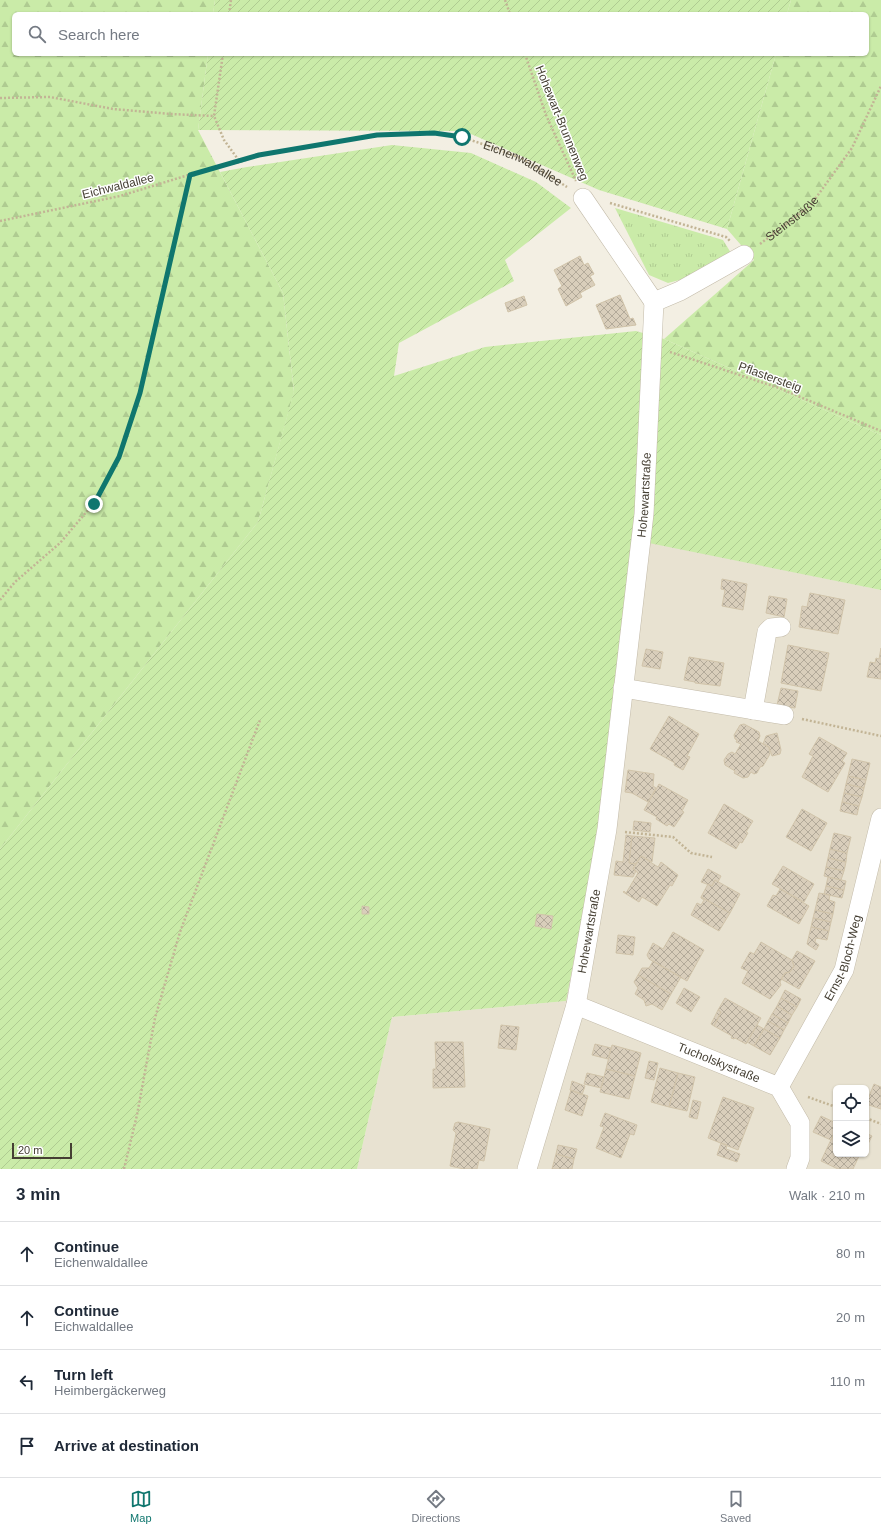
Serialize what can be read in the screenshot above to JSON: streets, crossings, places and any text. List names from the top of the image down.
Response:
{
  "streets": {
    "street": ["Hohewartstraße", "Ernst-Bloch-Weg", "Tucholskystraße"],
    "path": [
      "Hohewart-Brunnenweg",
      "Eichenwaldallee",
      "Eichwaldallee",
      "Steinsträßle",
      "Pflastersteig"
    ]
  },
  "crossings": [
    ["Hohewart-Brunnenweg", "Eichenwaldallee"],
    ["Eichenwaldallee", "Eichwaldallee"],
    ["Pflastersteig", "Hohewartstraße"],
    ["Hohewartstraße", "Tucholskystraße"],
    ["Ernst-Bloch-Weg", "Tucholskystraße"]
  ],
  "scale_bar": "20 m",
  "page": {
    "search": "Search here",
    "scale": "20 m",
    "heading": ["3 min", "Walk · 210 m"],
    "list": [
      ["Continue", "Eichenwaldallee", "80 m"],
      ["Continue", "Eichwaldallee", "20 m"],
      ["Turn left", "Heimbergäckerweg", "110 m"],
      "Arrive at destination"
    ],
    "nav": ["Map", "Directions", "Saved"]
  }
}
